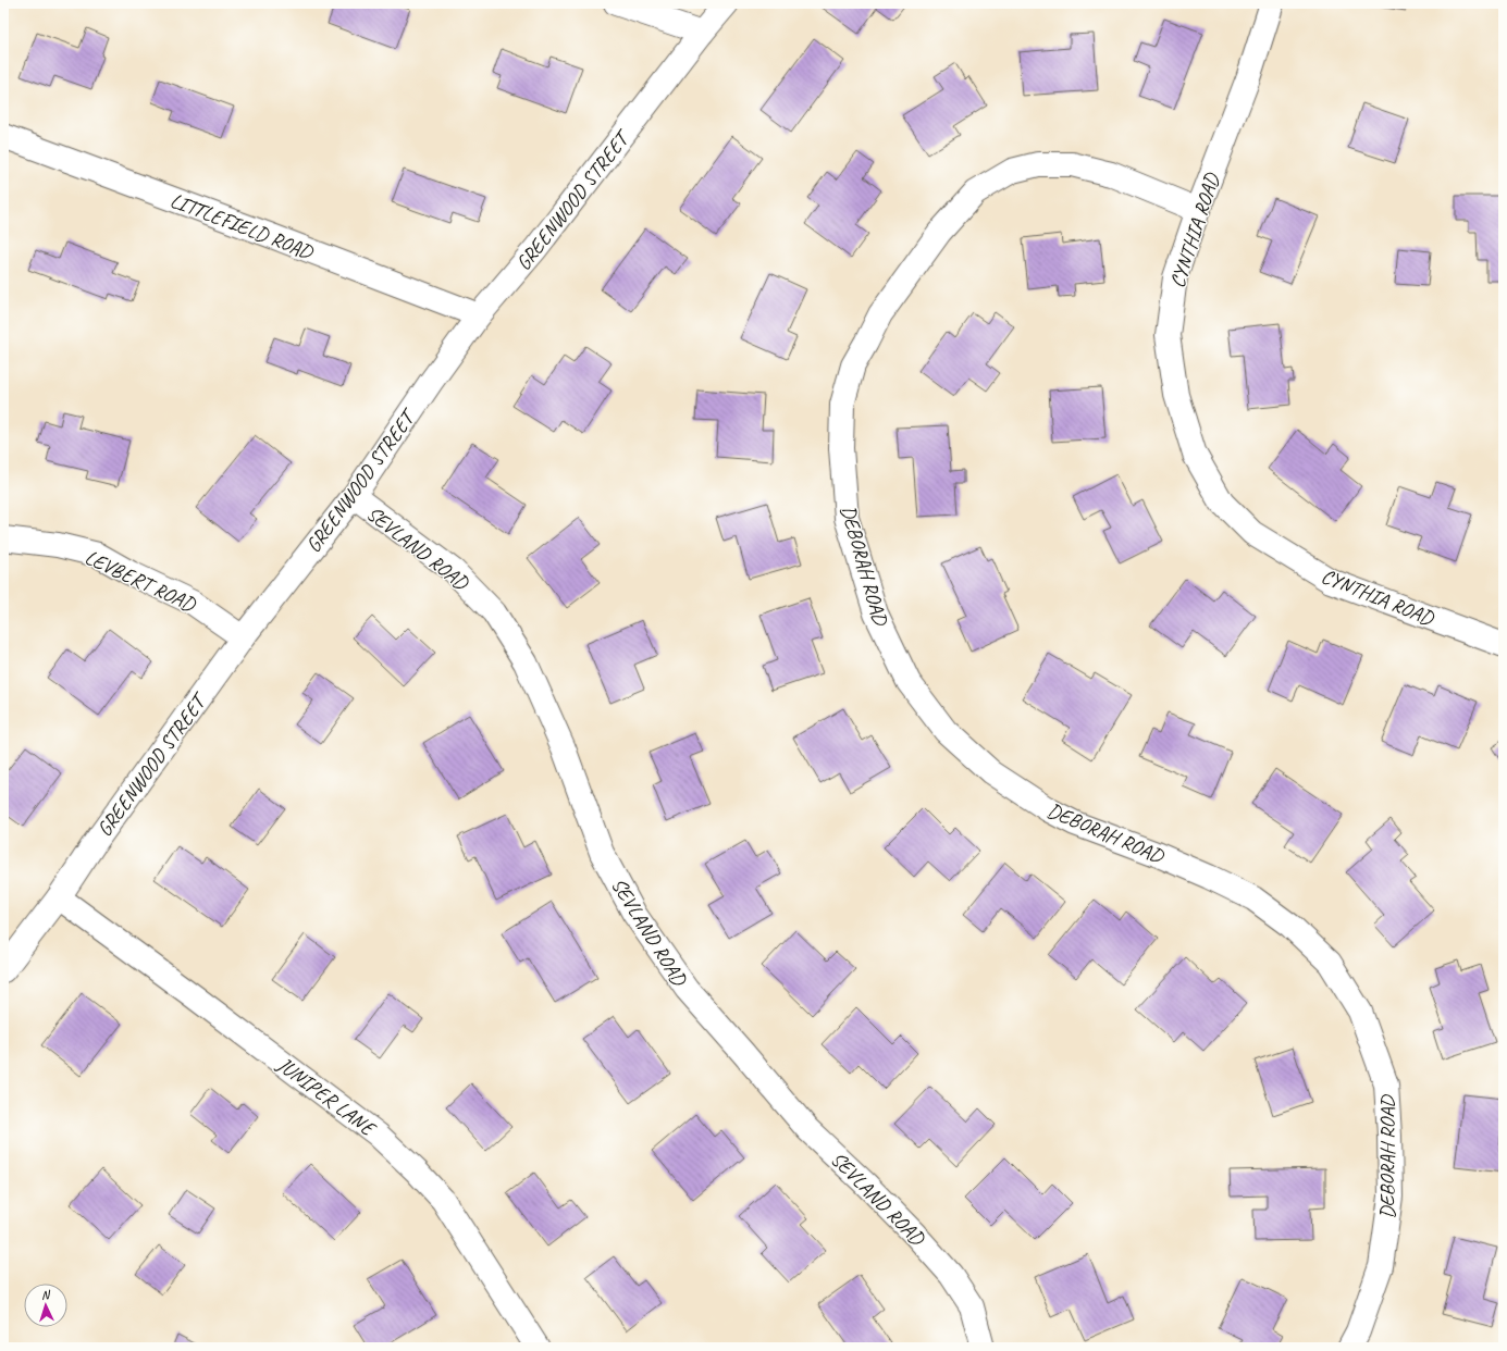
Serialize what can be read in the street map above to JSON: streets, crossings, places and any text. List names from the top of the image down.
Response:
{
  "streets": {
    "street": [
      "GREENWOOD STREET",
      "LITTLEFIELD ROAD",
      "CYNTHIA ROAD",
      "SEVLAND ROAD",
      "DEBORAH ROAD",
      "LEVBERT ROAD",
      "JUNIPER LANE"
    ]
  },
  "crossings": [
    ["GREENWOOD STREET", "LITTLEFIELD ROAD"],
    ["GREENWOOD STREET", "SEVLAND ROAD"],
    ["GREENWOOD STREET", "LEVBERT ROAD"],
    ["GREENWOOD STREET", "JUNIPER LANE"],
    ["CYNTHIA ROAD", "DEBORAH ROAD"]
  ],
  "north": "top"
}
